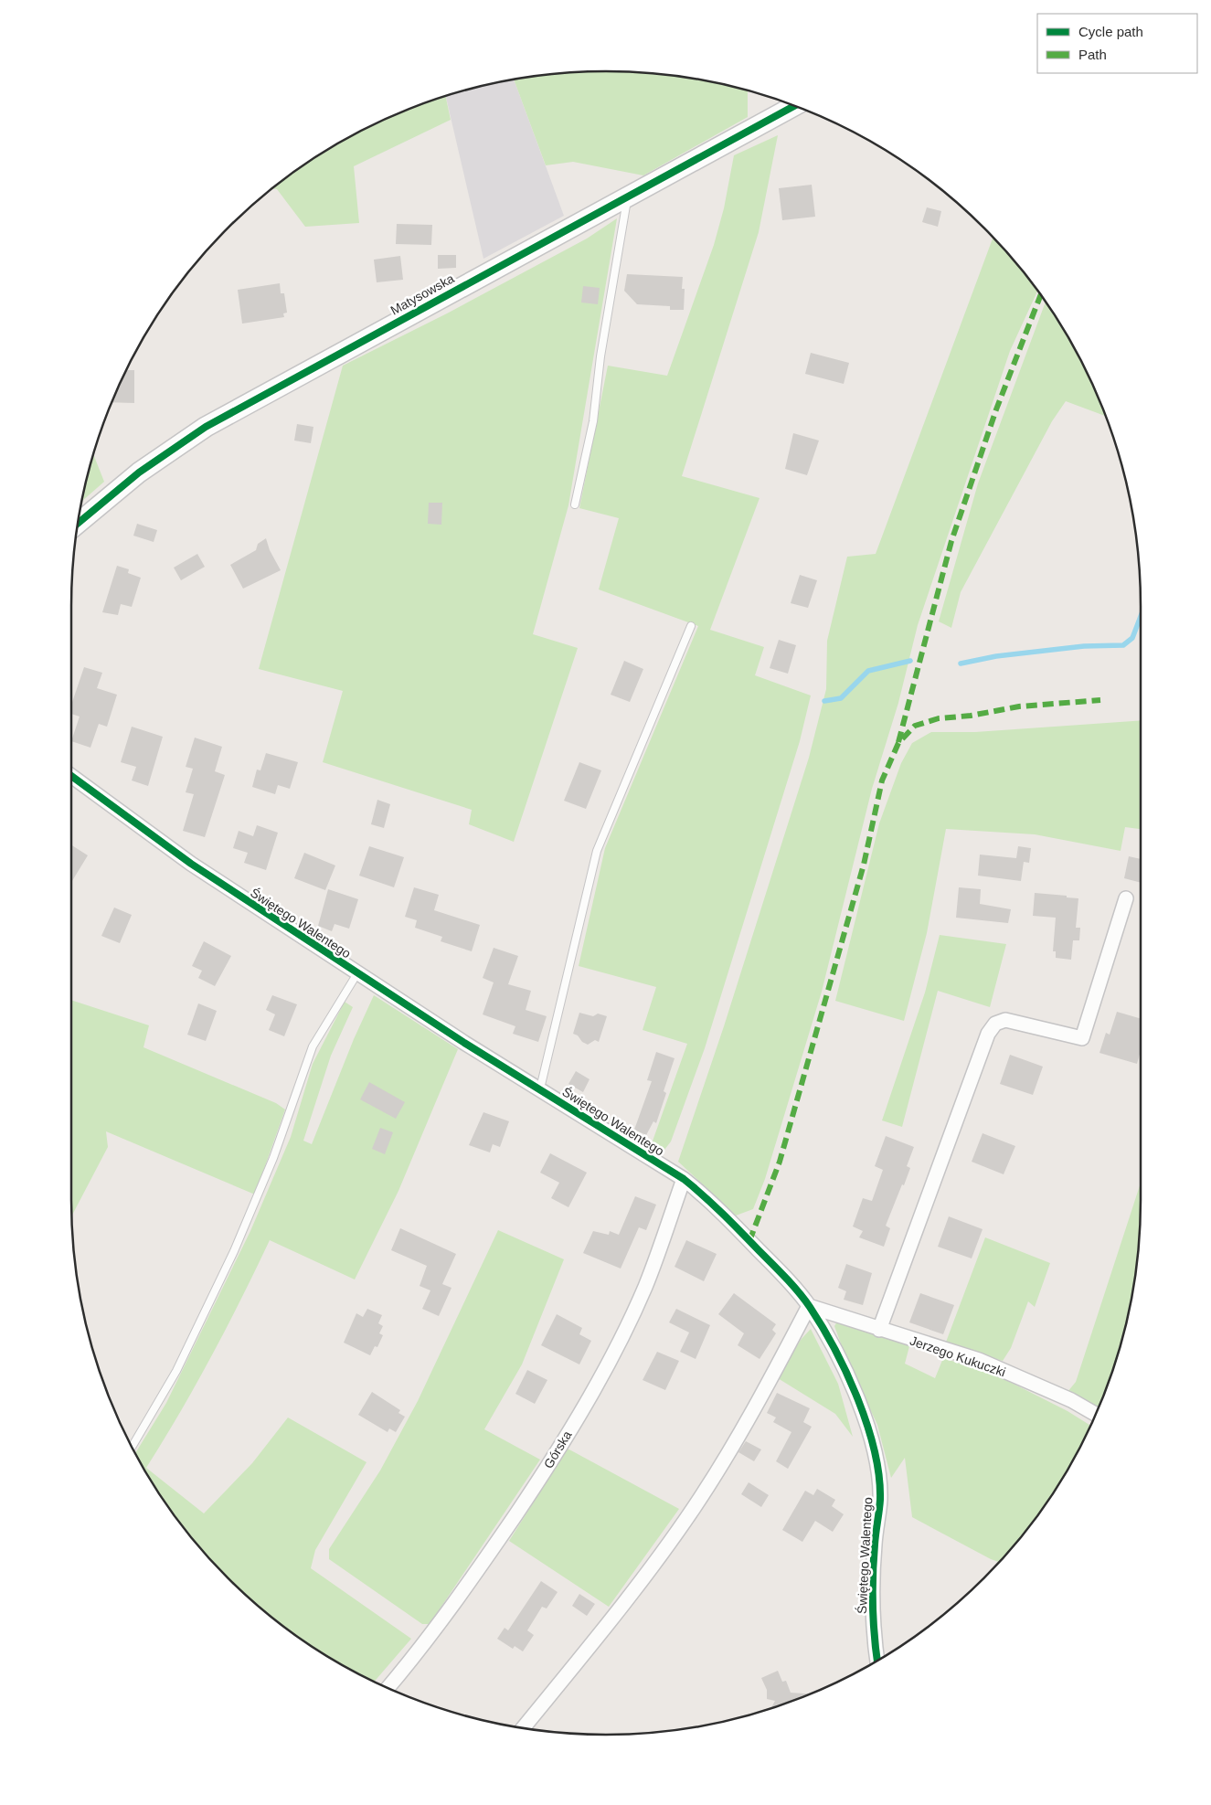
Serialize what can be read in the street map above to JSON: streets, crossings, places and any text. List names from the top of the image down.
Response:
{
  "streets": {
    "street": [
      "Matysowska",
      "Świętego Walentego",
      "Jerzego Kukuczki",
      "Górska"
    ]
  },
  "crossings": [
    ["Świętego Walentego", "Jerzego Kukuczki"],
    ["Świętego Walentego", "Górska"]
  ],
  "legend": ["Cycle path", "Path"]
}
